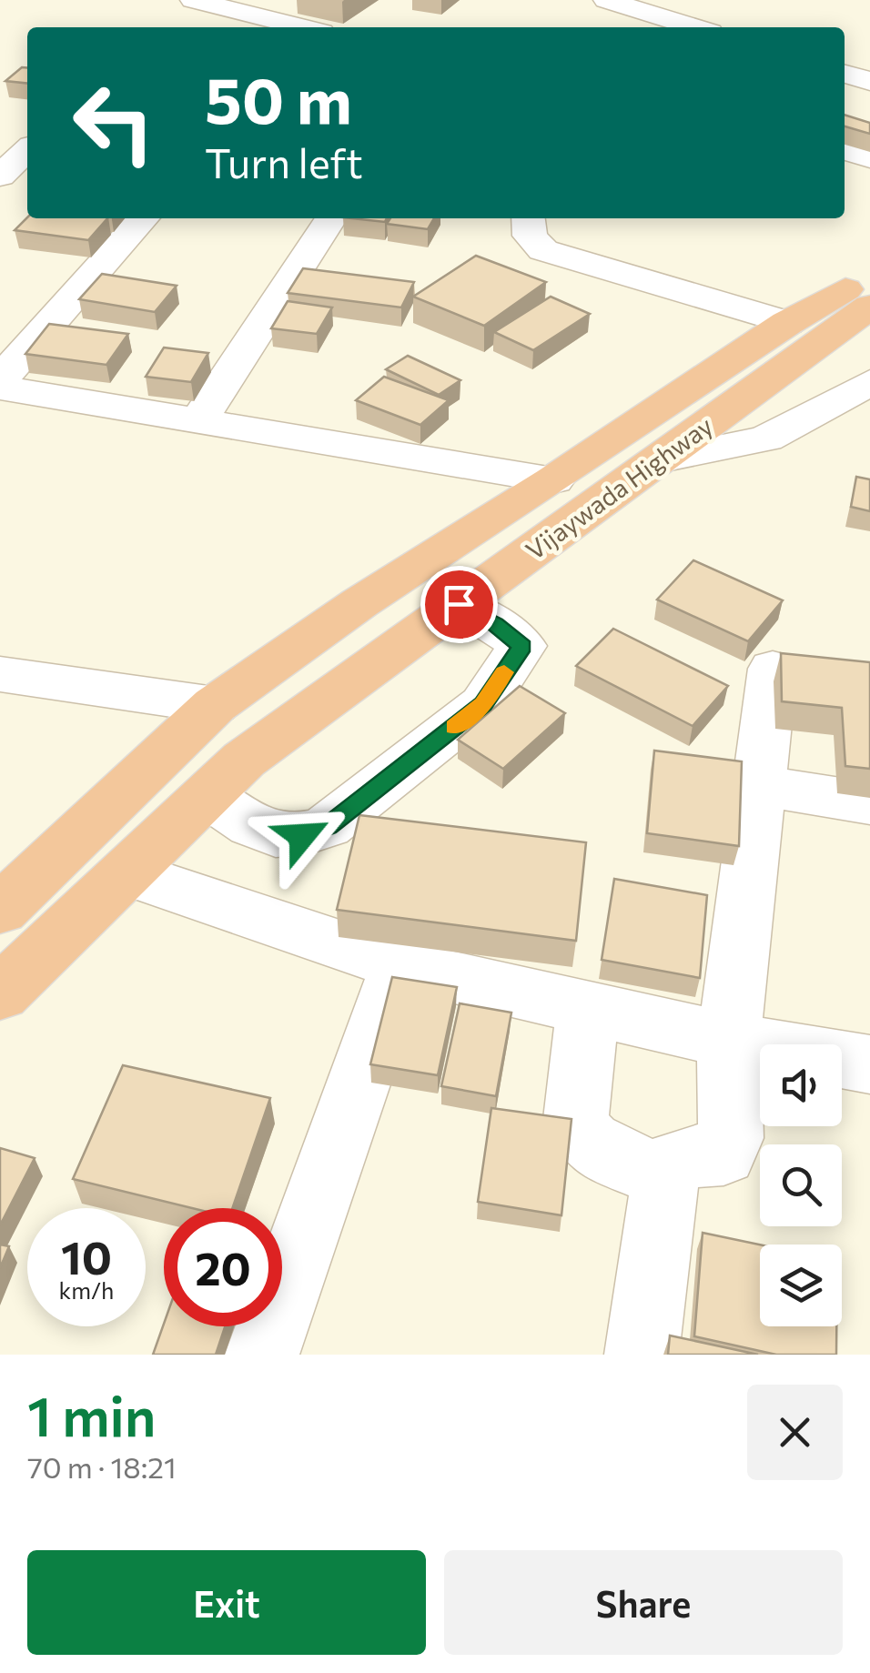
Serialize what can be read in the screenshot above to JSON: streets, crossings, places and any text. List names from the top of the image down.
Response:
{
  "streets": {
    "highway": ["Vijaywada Highway"]
  },
  "page": {
    "turn": ["50 m", "Turn left"],
    "speed": "10 km/h",
    "limit": "20",
    "heading": ["1 min", "70 m · 18:21"],
    "buttons": ["Exit", "Share"]
  }
}
